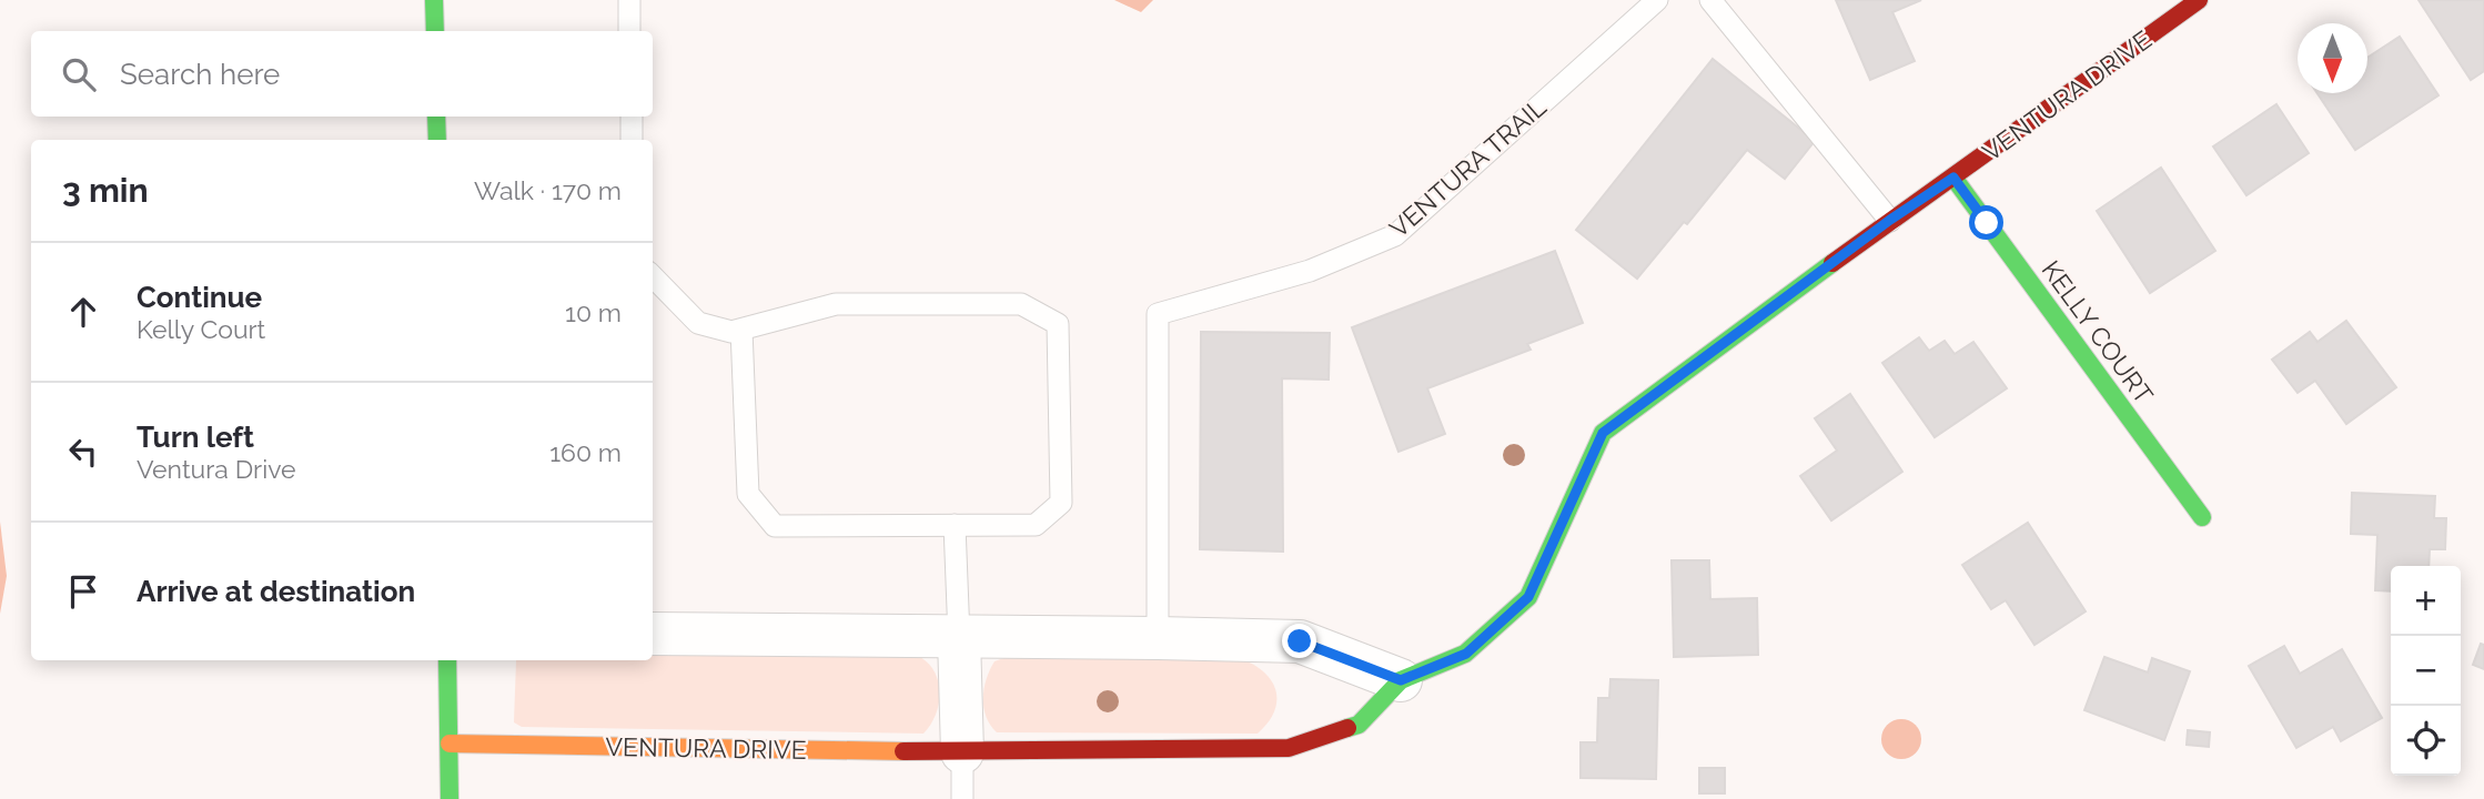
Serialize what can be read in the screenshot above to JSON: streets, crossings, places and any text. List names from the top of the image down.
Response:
{
  "streets": {
    "main road": ["VENTURA DRIVE", "KELLY COURT"],
    "lane": ["VENTURA TRAIL"]
  },
  "crossings": [
    ["VENTURA DRIVE", "KELLY COURT"]
  ],
  "north": "bottom",
  "page": {
    "search": "Search here",
    "heading": ["3 min", "Walk · 170 m"],
    "list": [
      ["Continue", "Kelly Court", "10 m"],
      ["Turn left", "Ventura Drive", "160 m"],
      "Arrive at destination"
    ],
    "map_buttons": ["+", "−"]
  }
}
